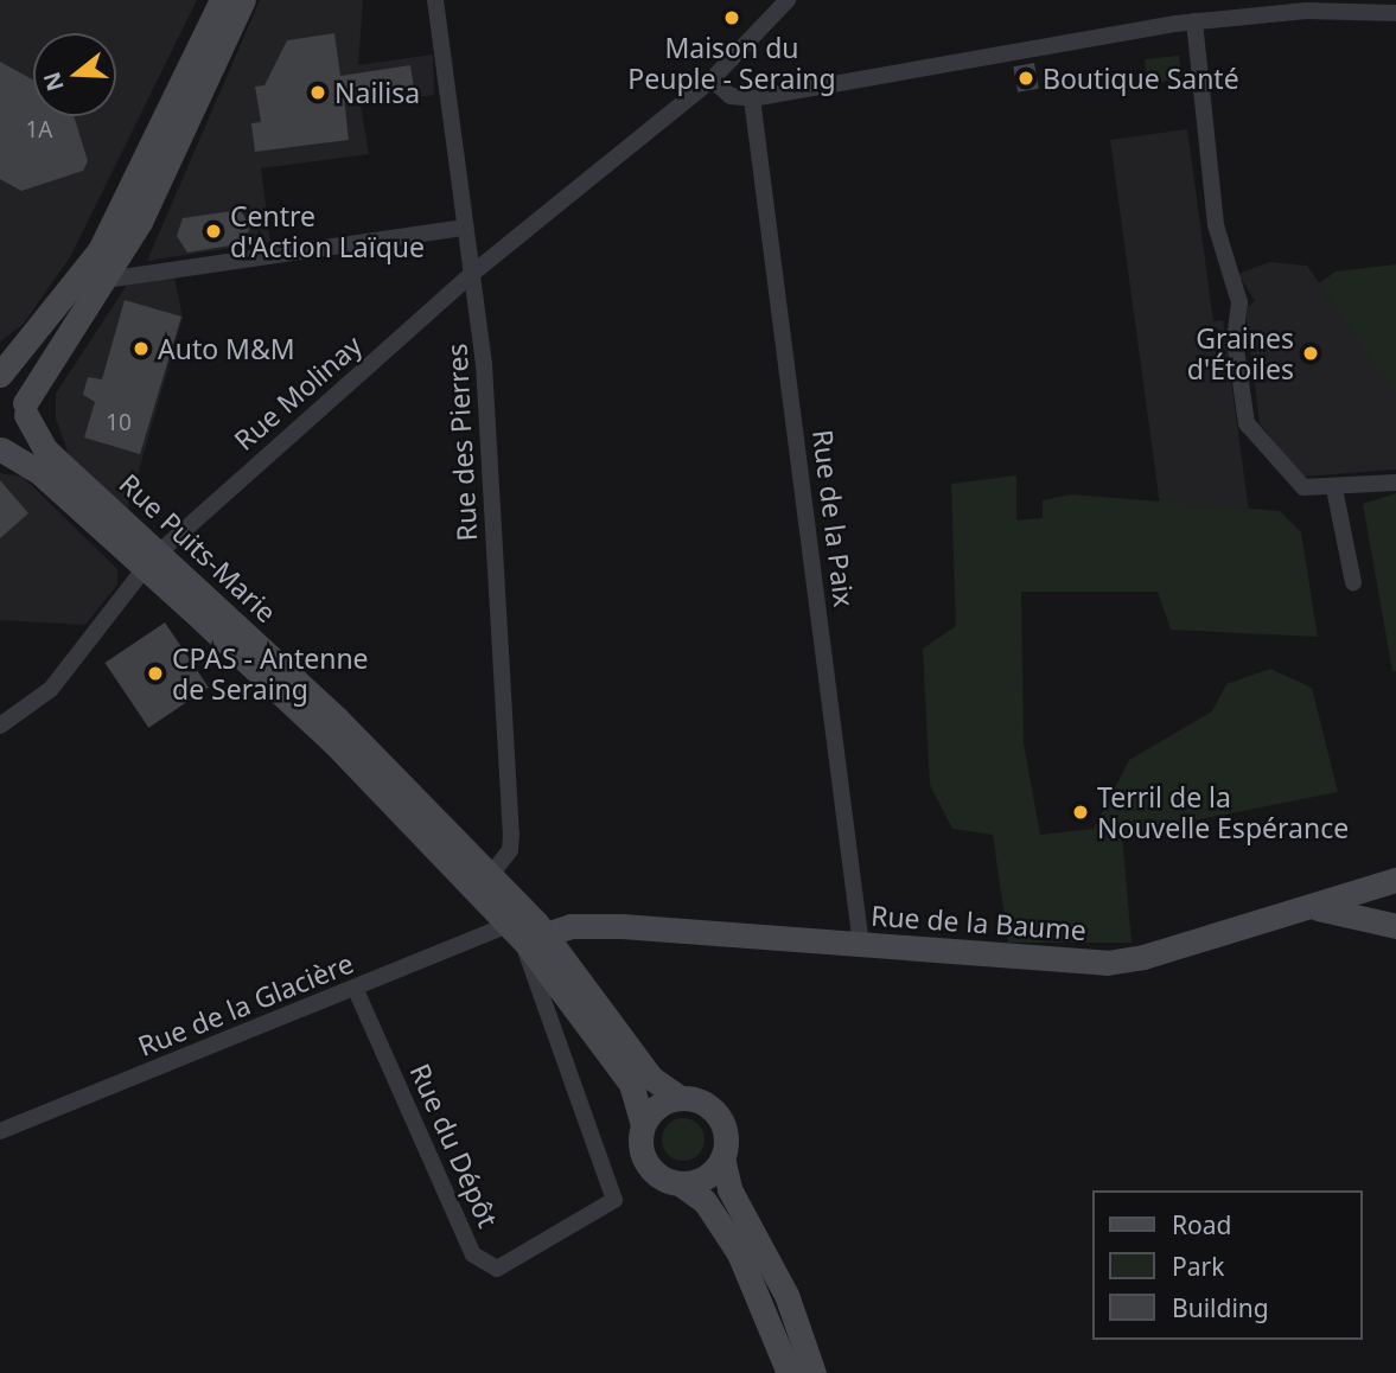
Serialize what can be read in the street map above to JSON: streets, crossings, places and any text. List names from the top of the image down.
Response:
{
  "streets": {
    "street": [
      "Rue Molinay",
      "Rue des Pierres",
      "Rue de la Paix",
      "Rue Puits-Marie",
      "Rue de la Baume",
      "Rue de la Glacière",
      "Rue du Dépôt"
    ]
  },
  "crossings": [
    ["Rue Molinay", "Rue des Pierres"],
    ["Rue Molinay", "Rue Puits-Marie"],
    ["Rue des Pierres", "Rue Puits-Marie"],
    ["Rue de la Paix", "Rue de la Baume"],
    ["Rue Puits-Marie", "Rue de la Baume"],
    ["Rue Puits-Marie", "Rue de la Glacière"],
    ["Rue Puits-Marie", "Rue du Dépôt"],
    ["Rue de la Baume", "Rue du Dépôt"],
    ["Rue de la Glacière", "Rue du Dépôt"]
  ],
  "places": [
    "Maison du Peuple - Seraing",
    "Boutique Santé",
    "Nailisa",
    "Centre d'Action Laïque",
    "Auto M&M",
    "Graines d'Étoiles",
    "CPAS - Antenne de Seraing",
    "Terril de la Nouvelle Espérance"
  ],
  "house_numbers": ["1A", "10"],
  "legend": ["Road", "Park", "Building"],
  "north": "left"
}
